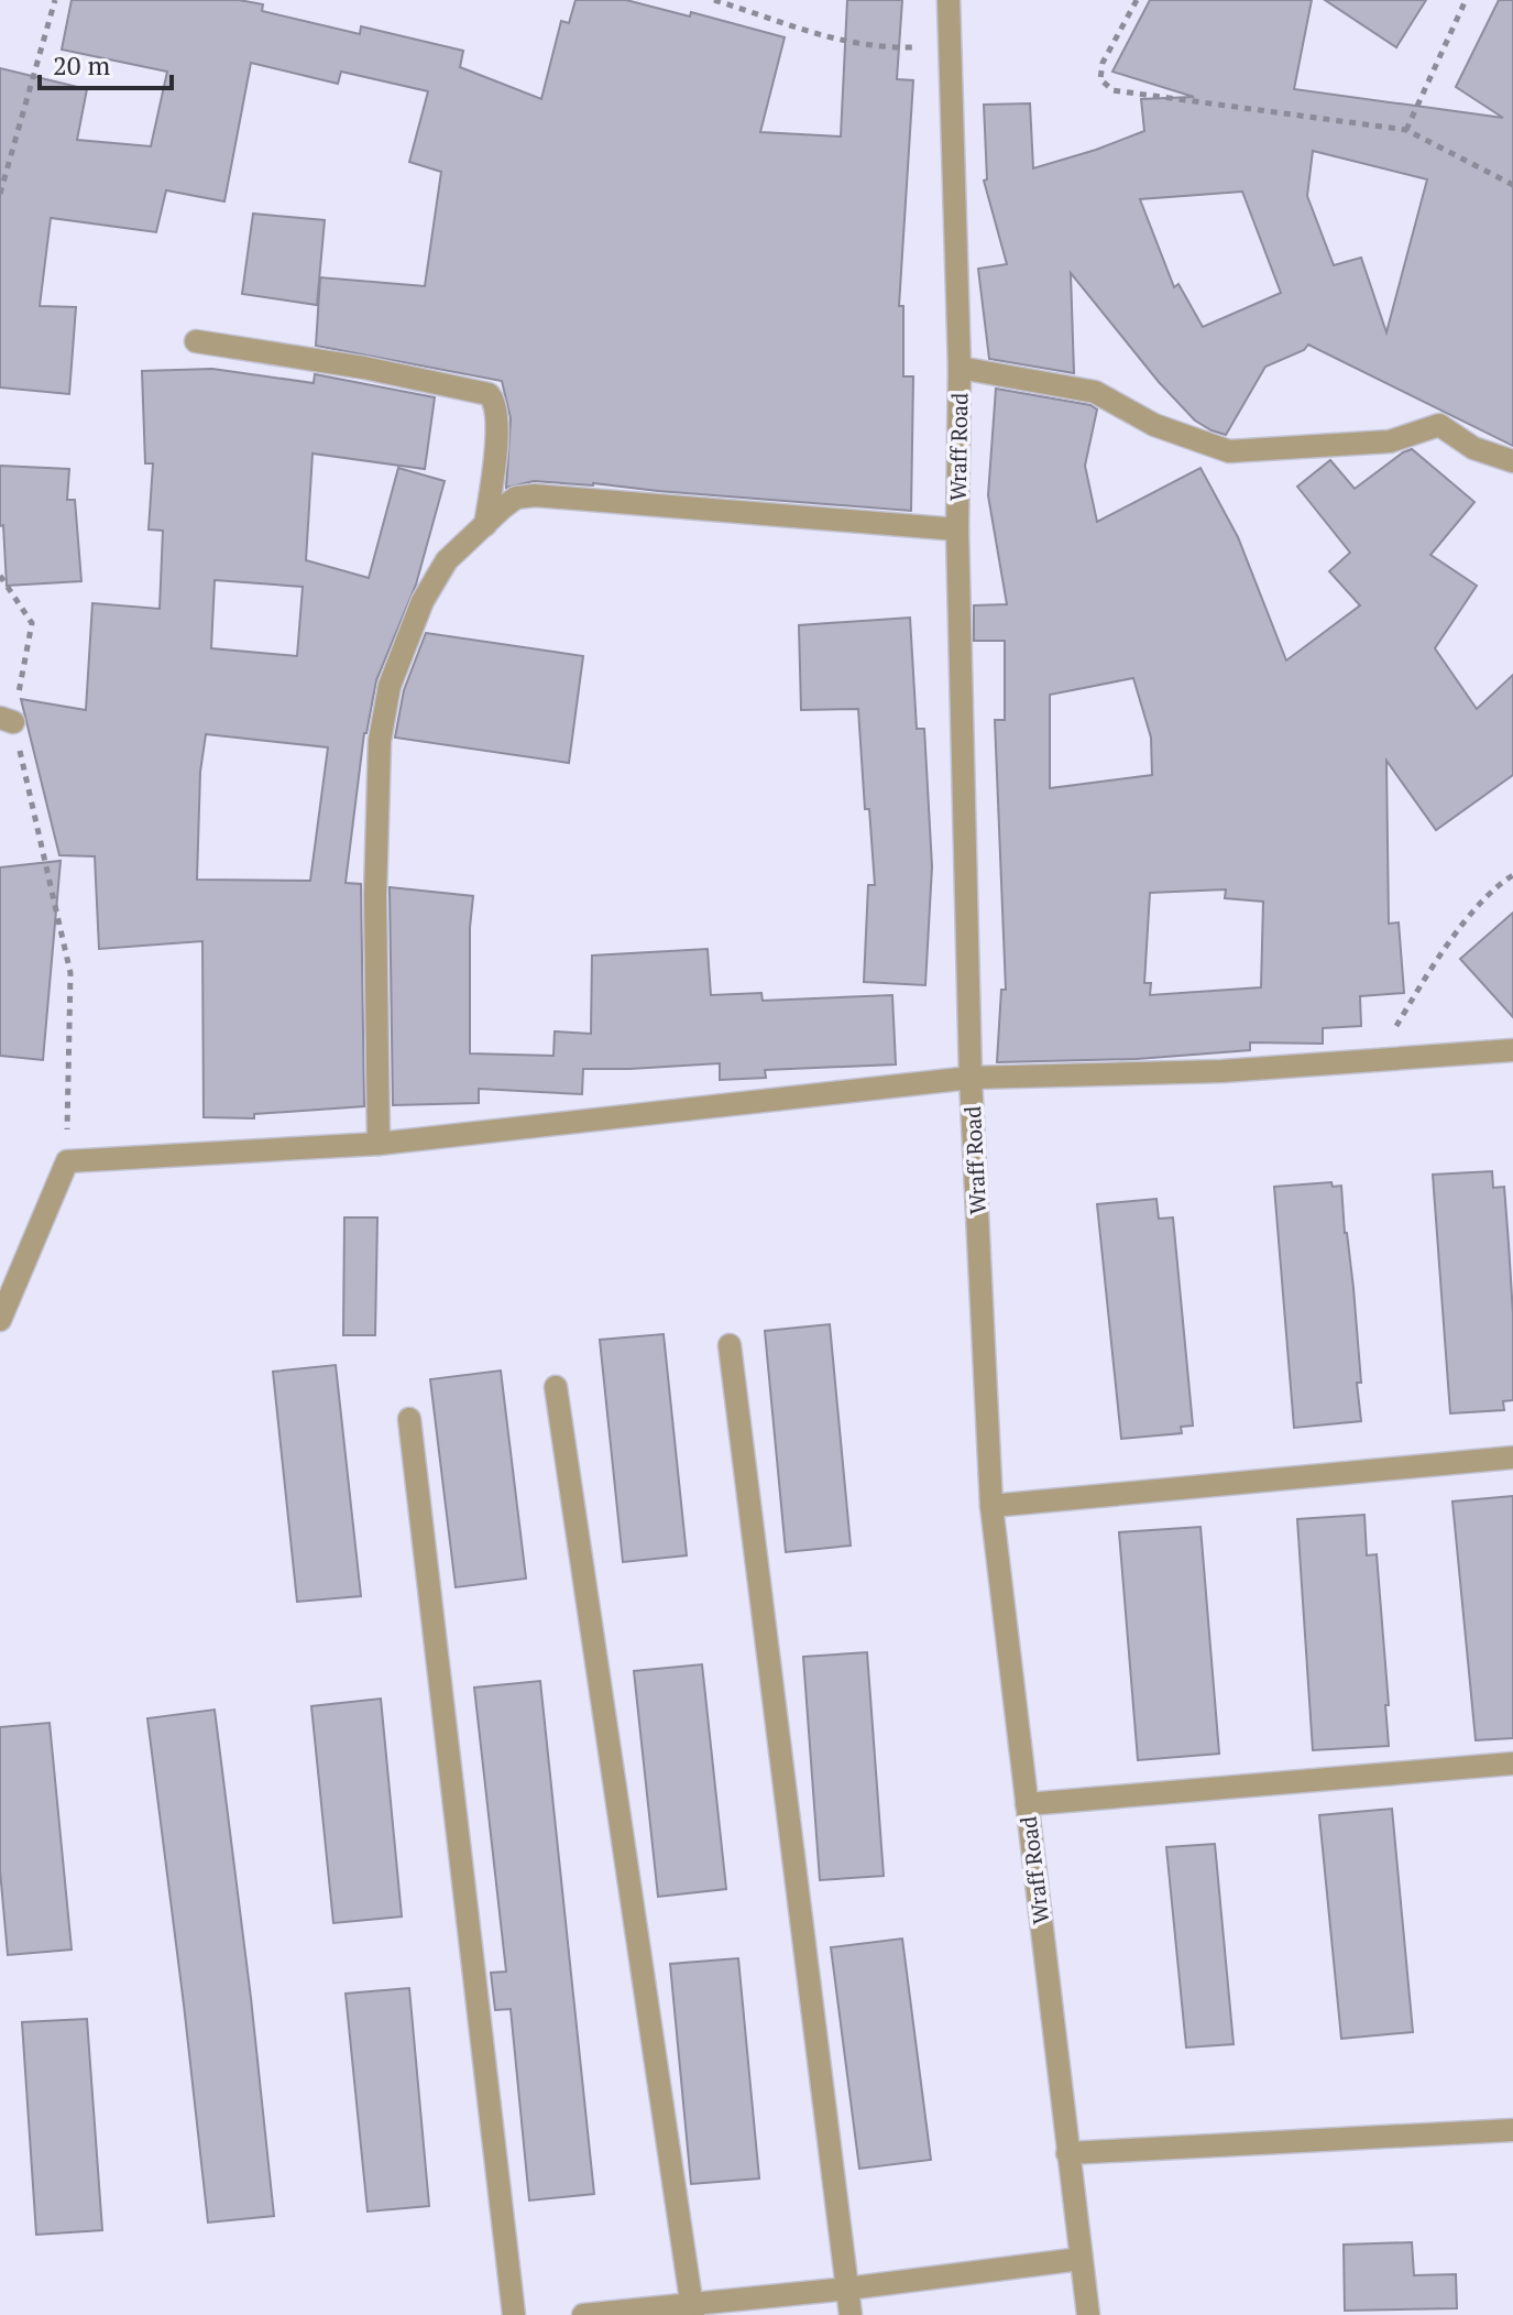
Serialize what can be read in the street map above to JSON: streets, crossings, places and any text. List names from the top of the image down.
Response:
{
  "streets": {
    "street": ["Wraff Road"]
  },
  "scale_bar": "20 m"
}
